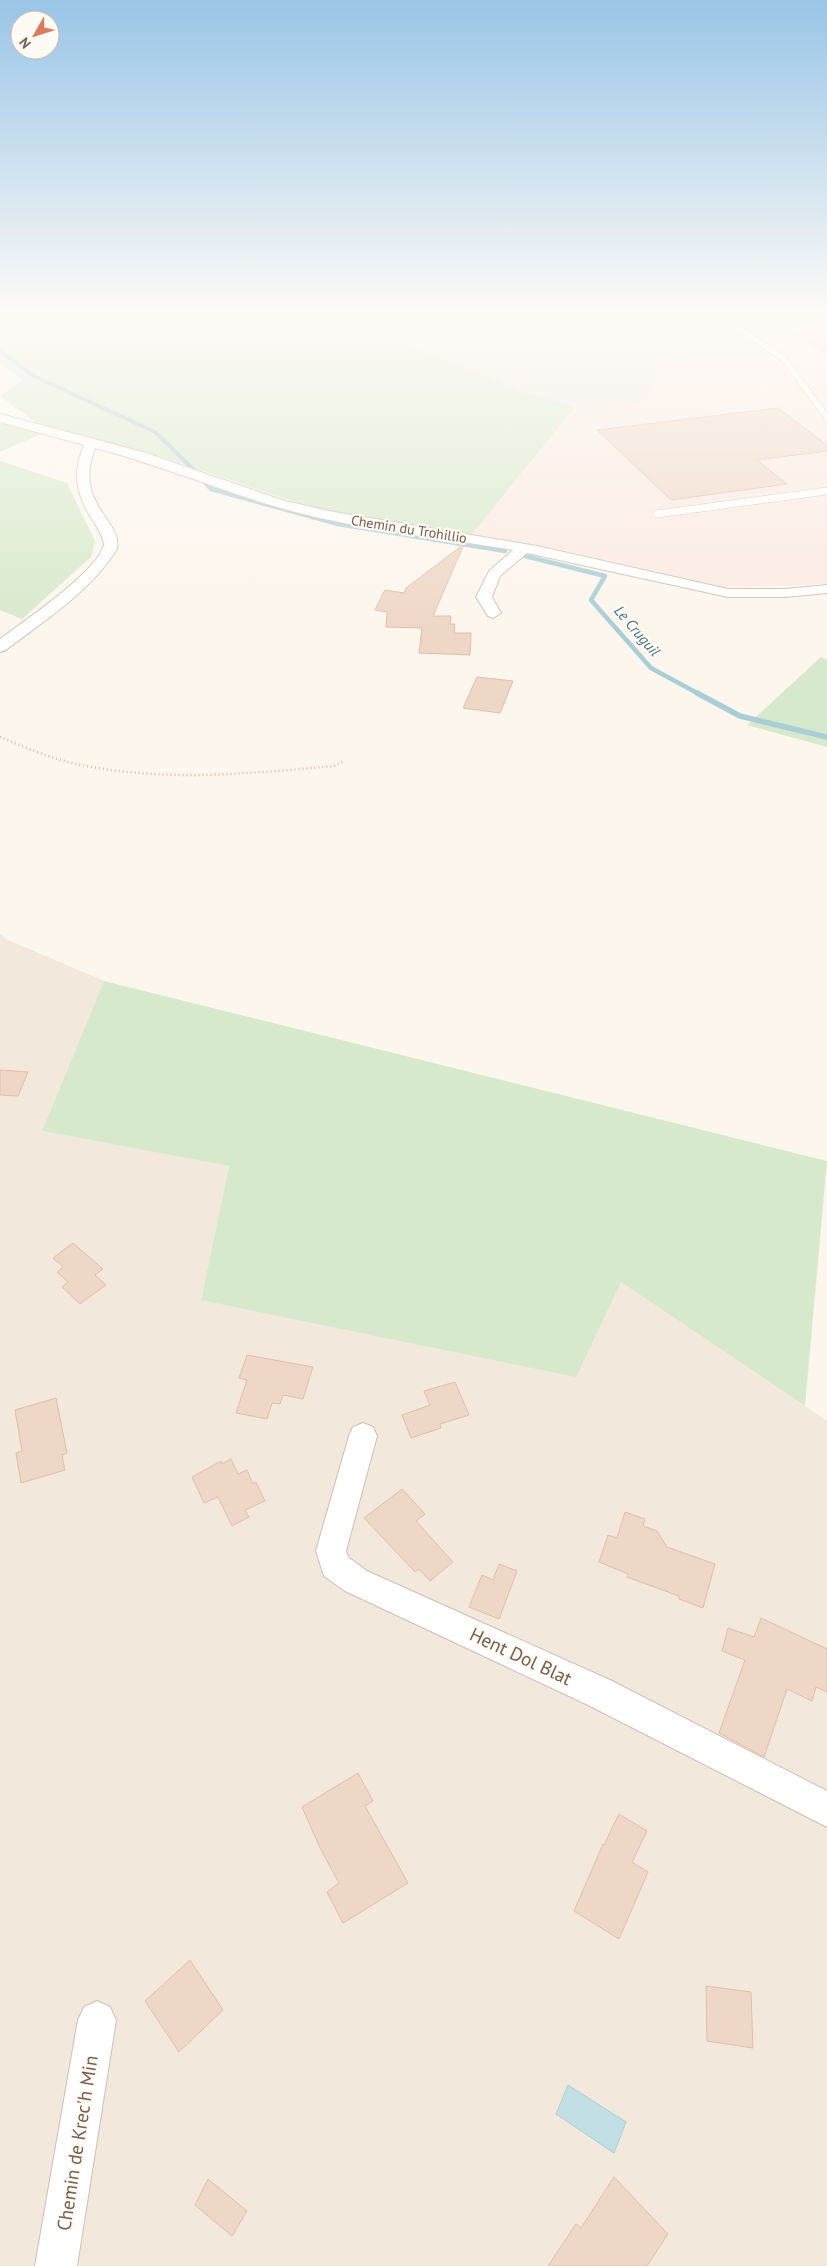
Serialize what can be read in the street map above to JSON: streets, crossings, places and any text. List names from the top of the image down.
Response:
{
  "streets": {
    "street": ["Chemin du Trohillio", "Hent Dol Blat", "Chemin de Krec'h Min"]
  },
  "water": ["Le Cruguil"],
  "north": "bottom left"
}
